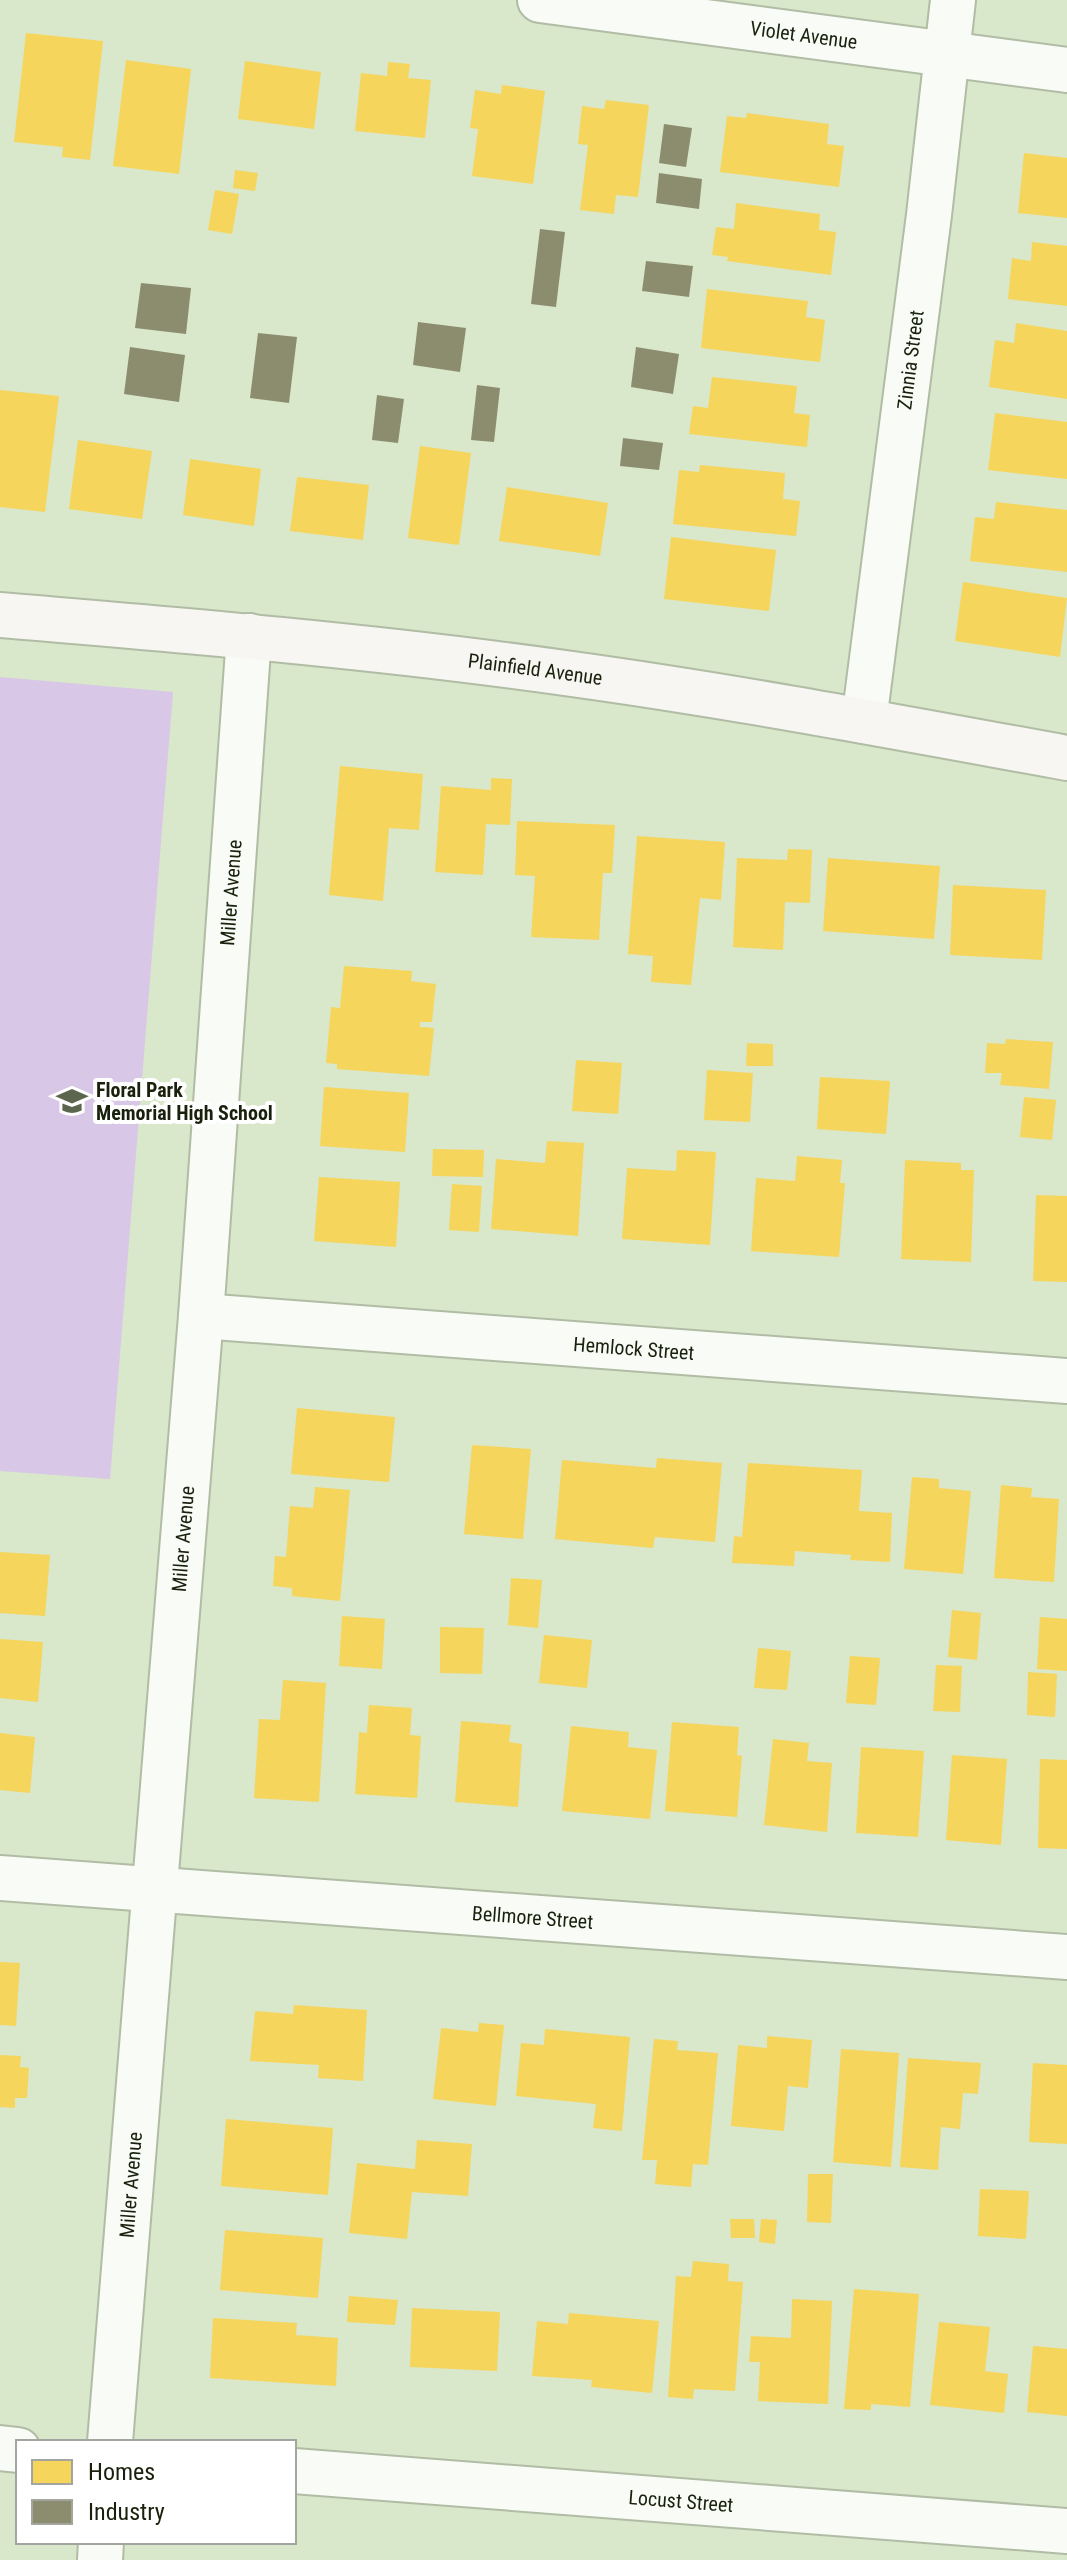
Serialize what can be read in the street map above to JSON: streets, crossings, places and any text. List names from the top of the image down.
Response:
{
  "streets": {
    "main road": ["Plainfield Avenue"],
    "street": [
      "Violet Avenue",
      "Zinnia Street",
      "Miller Avenue",
      "Hemlock Street",
      "Bellmore Street",
      "Locust Street"
    ]
  },
  "crossings": [
    ["Violet Avenue", "Zinnia Street"],
    ["Zinnia Street", "Plainfield Avenue"],
    ["Plainfield Avenue", "Miller Avenue"],
    ["Miller Avenue", "Hemlock Street"],
    ["Miller Avenue", "Bellmore Street"]
  ],
  "places": {
    "school or university": ["Floral Park Memorial High School"]
  },
  "legend": ["Homes", "Industry"]
}
